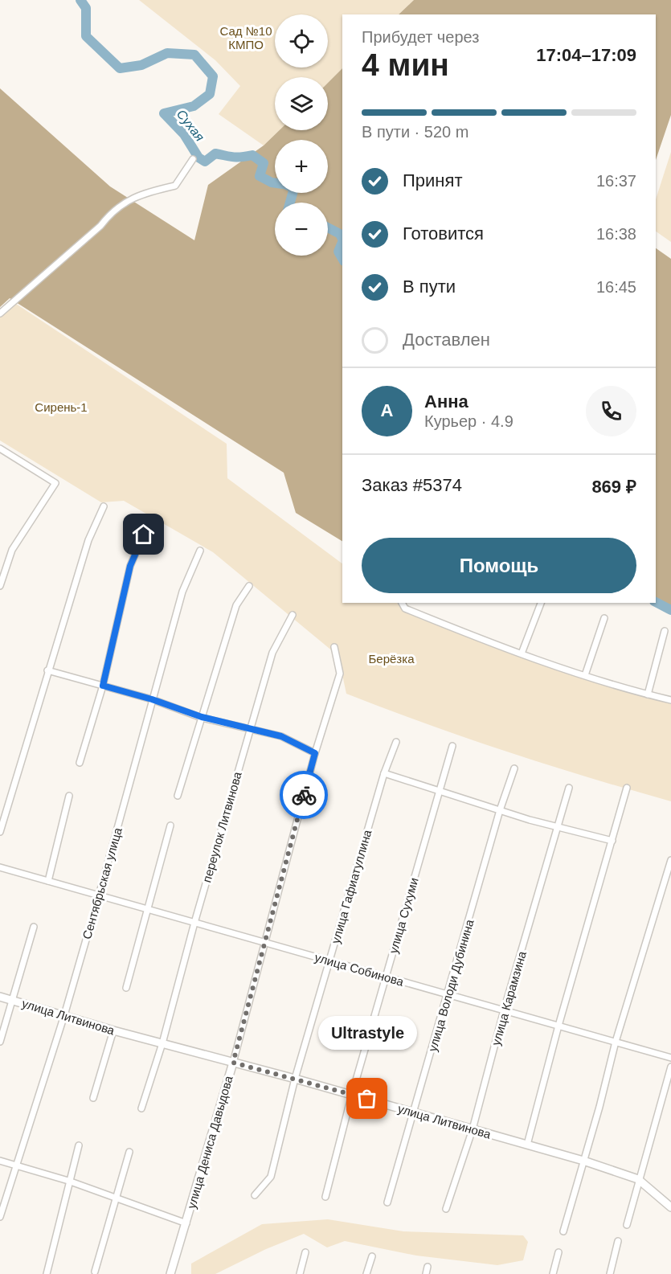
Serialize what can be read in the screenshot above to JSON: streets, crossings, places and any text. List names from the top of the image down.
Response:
{
  "streets": {
    "street": [
      "переулок Литвинова",
      "Сентябрьская улица",
      "улица Гафиатуллина",
      "улица Сухуми",
      "улица Собинова",
      "улица Володи Дубинина",
      "улица Карамзина",
      "улица Литвинова",
      "улица Дениса Давыдова"
    ]
  },
  "crossings": [
    ["переулок Литвинова", "улица Собинова"],
    ["переулок Литвинова", "улица Литвинова"],
    ["Сентябрьская улица", "улица Собинова"],
    ["Сентябрьская улица", "улица Литвинова"],
    ["улица Гафиатуллина", "улица Собинова"],
    ["улица Гафиатуллина", "улица Литвинова"],
    ["улица Сухуми", "улица Собинова"],
    ["улица Сухуми", "улица Литвинова"],
    ["улица Собинова", "улица Володи Дубинина"],
    ["улица Собинова", "улица Карамзина"],
    ["улица Собинова", "улица Дениса Давыдова"],
    ["улица Володи Дубинина", "улица Литвинова"],
    ["улица Карамзина", "улица Литвинова"],
    ["улица Литвинова", "улица Дениса Давыдова"]
  ],
  "water": ["Сухая"],
  "parks": ["Сад №10 КМПО", "Сирень-1", "Берёзка"],
  "places": ["Ultrastyle"],
  "page": {
    "map_buttons": ["+", "−"],
    "heading": ["4 мин", "Прибудет через", "17:04–17:09"],
    "panel": [
      "Анна",
      "Курьер · 4.9",
      "Заказ #5374",
      "869 ₽"
    ],
    "bar": "В пути · 520 m",
    "list": [
      ["Принят", "16:37"],
      ["Готовится", "16:38"],
      ["В пути", "16:45"],
      "Доставлен"
    ],
    "round": "А",
    "buttons": "Помощь",
    "bubble": "Ultrastyle"
  }
}
